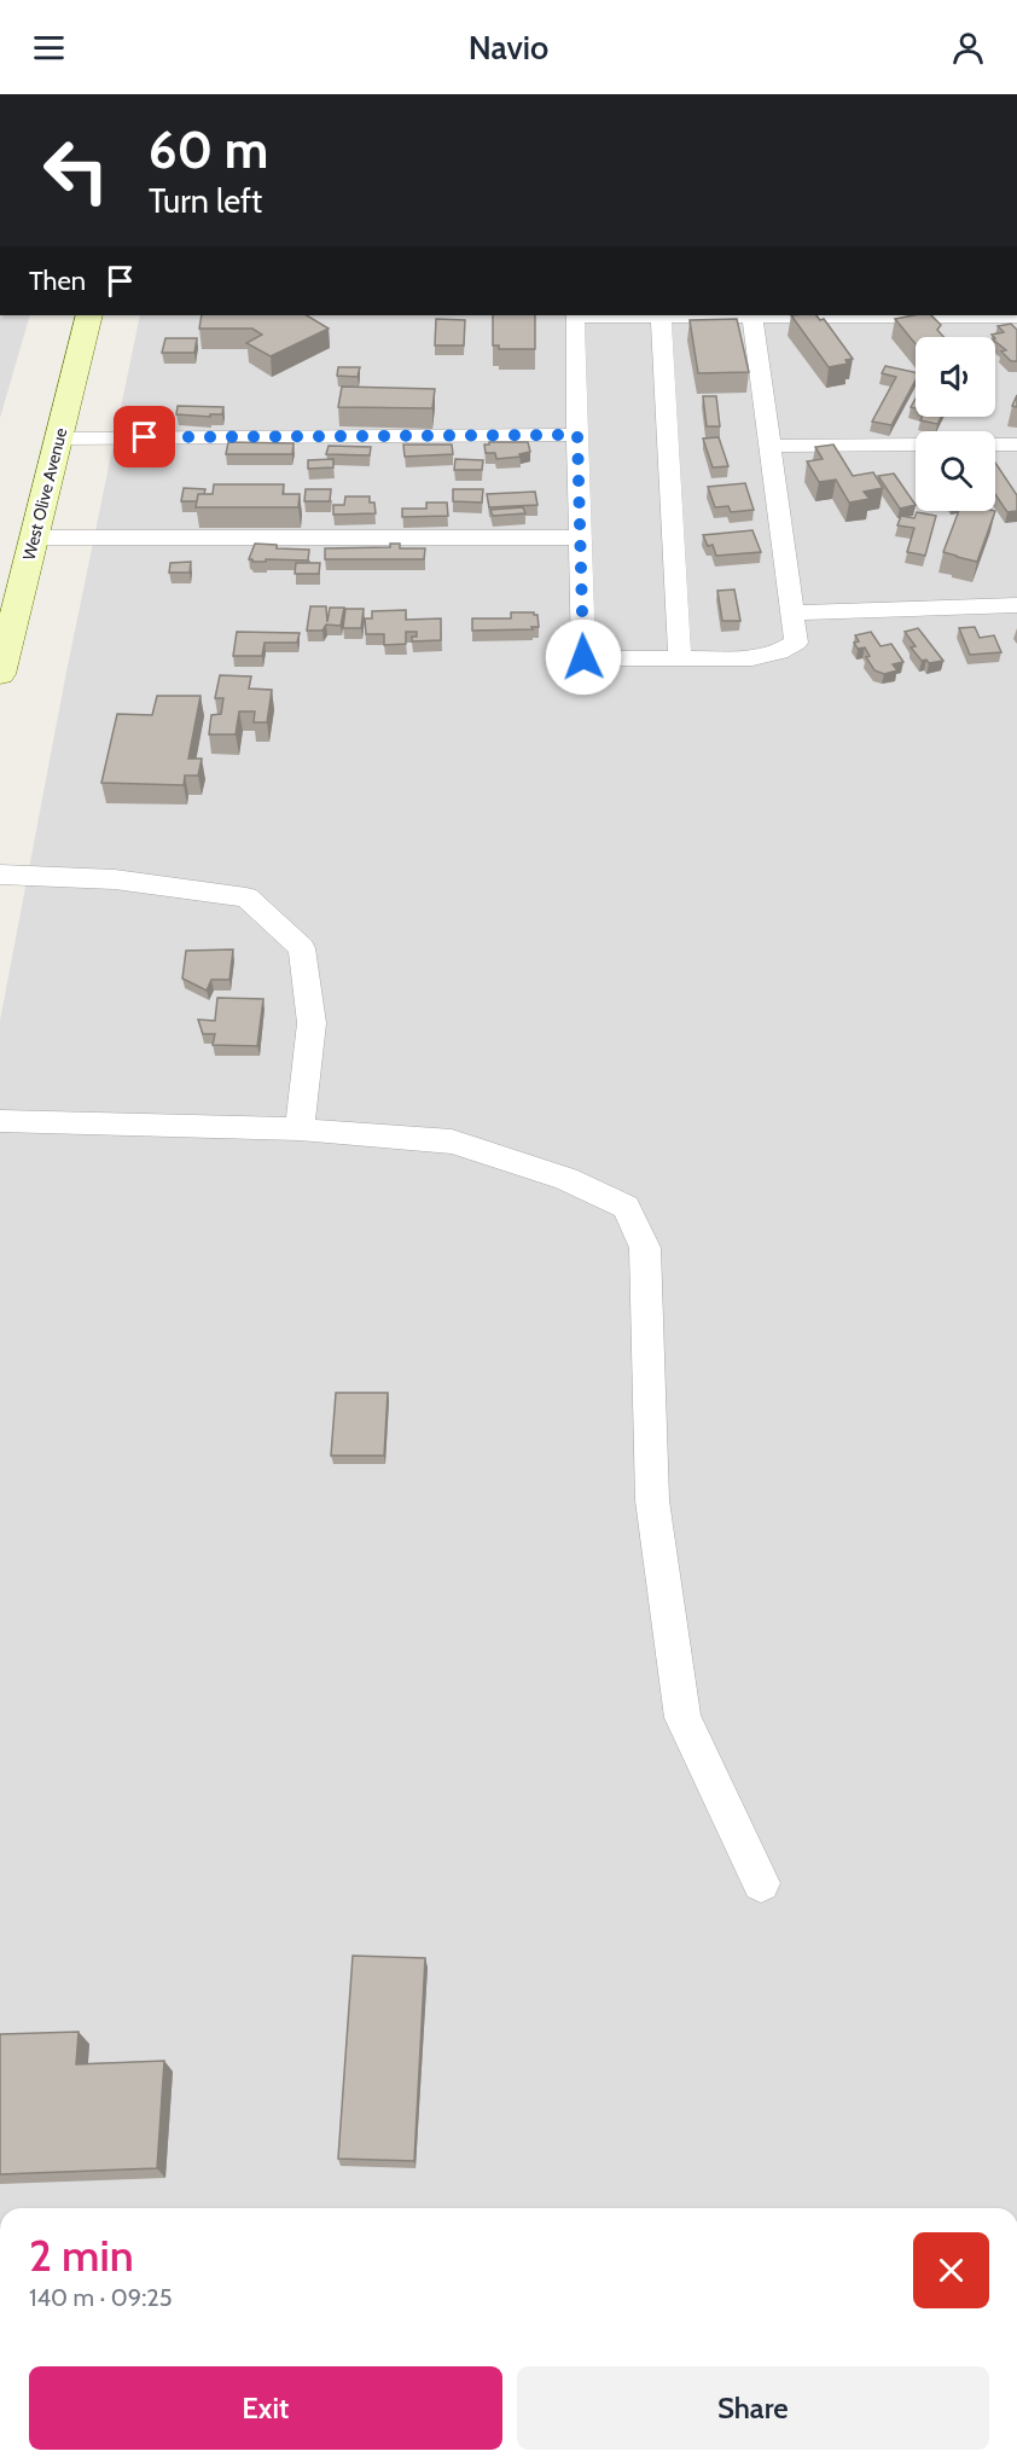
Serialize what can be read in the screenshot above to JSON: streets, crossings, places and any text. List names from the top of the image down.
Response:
{
  "streets": {
    "main road": ["West Olive Avenue"]
  },
  "page": {
    "header": "Navio",
    "turn": ["60 m", "Turn left"],
    "then": "Then",
    "heading": ["2 min", "140 m · 09:25"],
    "buttons": ["Exit", "Share"]
  }
}
